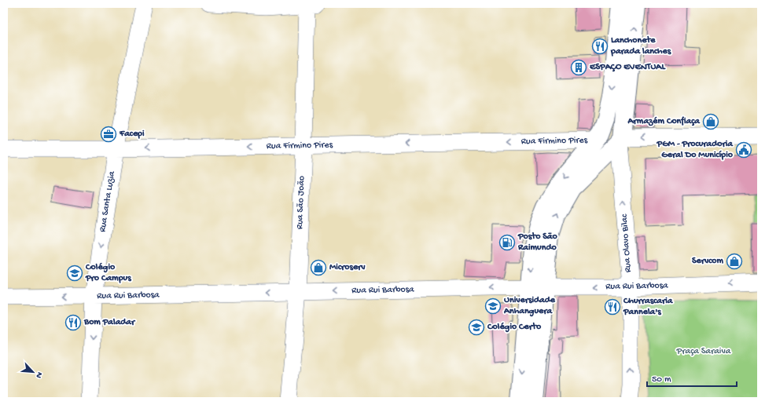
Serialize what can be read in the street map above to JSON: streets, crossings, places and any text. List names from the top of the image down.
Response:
{
  "streets": {
    "street": [
      "Rua Firmino Pires",
      "Rua Santa Luzia",
      "Rua São João",
      "Rua Olavo Bilac",
      "Rua Rui Barbosa"
    ]
  },
  "crossings": [
    ["Rua Firmino Pires", "Rua Santa Luzia"],
    ["Rua Firmino Pires", "Rua São João"],
    ["Rua Santa Luzia", "Rua Rui Barbosa"],
    ["Rua São João", "Rua Rui Barbosa"],
    ["Rua Olavo Bilac", "Rua Rui Barbosa"]
  ],
  "one_way": [
    "Rua Firmino Pires",
    "Rua Santa Luzia",
    "Rua Olavo Bilac",
    "Rua Rui Barbosa"
  ],
  "parks": ["Praça Saraiva"],
  "places": {
    "restaurant": ["Lanchonete parada lanches", "Churrascaria Pannela's", "Bom Paladar"],
    "building": ["ESPAÇO EVENTUAL"],
    "shop": ["Armazém Confiaça", "Servcom", "Microserv"],
    "office": ["Facepi"],
    "public building": ["PGM - Procuradoria Geral Do Município"],
    "fuel station": ["Posto São Raimundo"],
    "school or university": ["Colégio Pro Campus", "Universidade Anhanguera", "Colégio Certo"]
  },
  "scale_bar": "50 m",
  "north": "bottom right"
}
